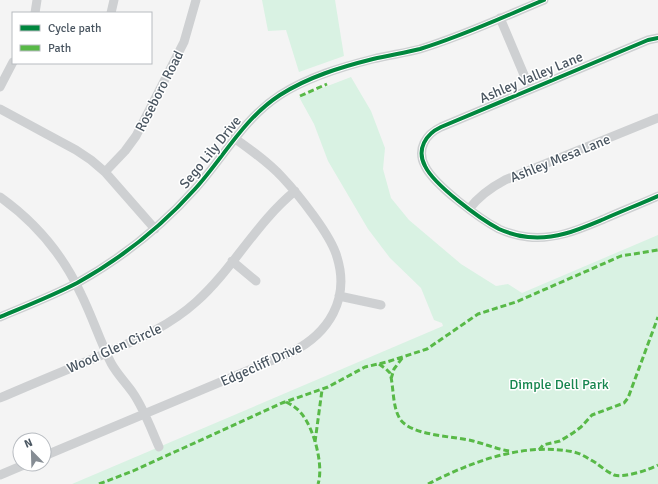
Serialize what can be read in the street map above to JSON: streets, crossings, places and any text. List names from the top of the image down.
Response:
{
  "streets": {
    "street": [
      "Ashley Valley Lane",
      "Roseboro Road",
      "Sego Lily Drive",
      "Ashley Mesa Lane",
      "Wood Glen Circle",
      "Edgecliff Drive"
    ]
  },
  "crossings": [
    ["Ashley Valley Lane", "Ashley Mesa Lane"],
    ["Sego Lily Drive", "Edgecliff Drive"],
    ["Wood Glen Circle", "Edgecliff Drive"]
  ],
  "parks": ["Dimple Dell Park"],
  "legend": ["Cycle path", "Path"],
  "north": "top left"
}
